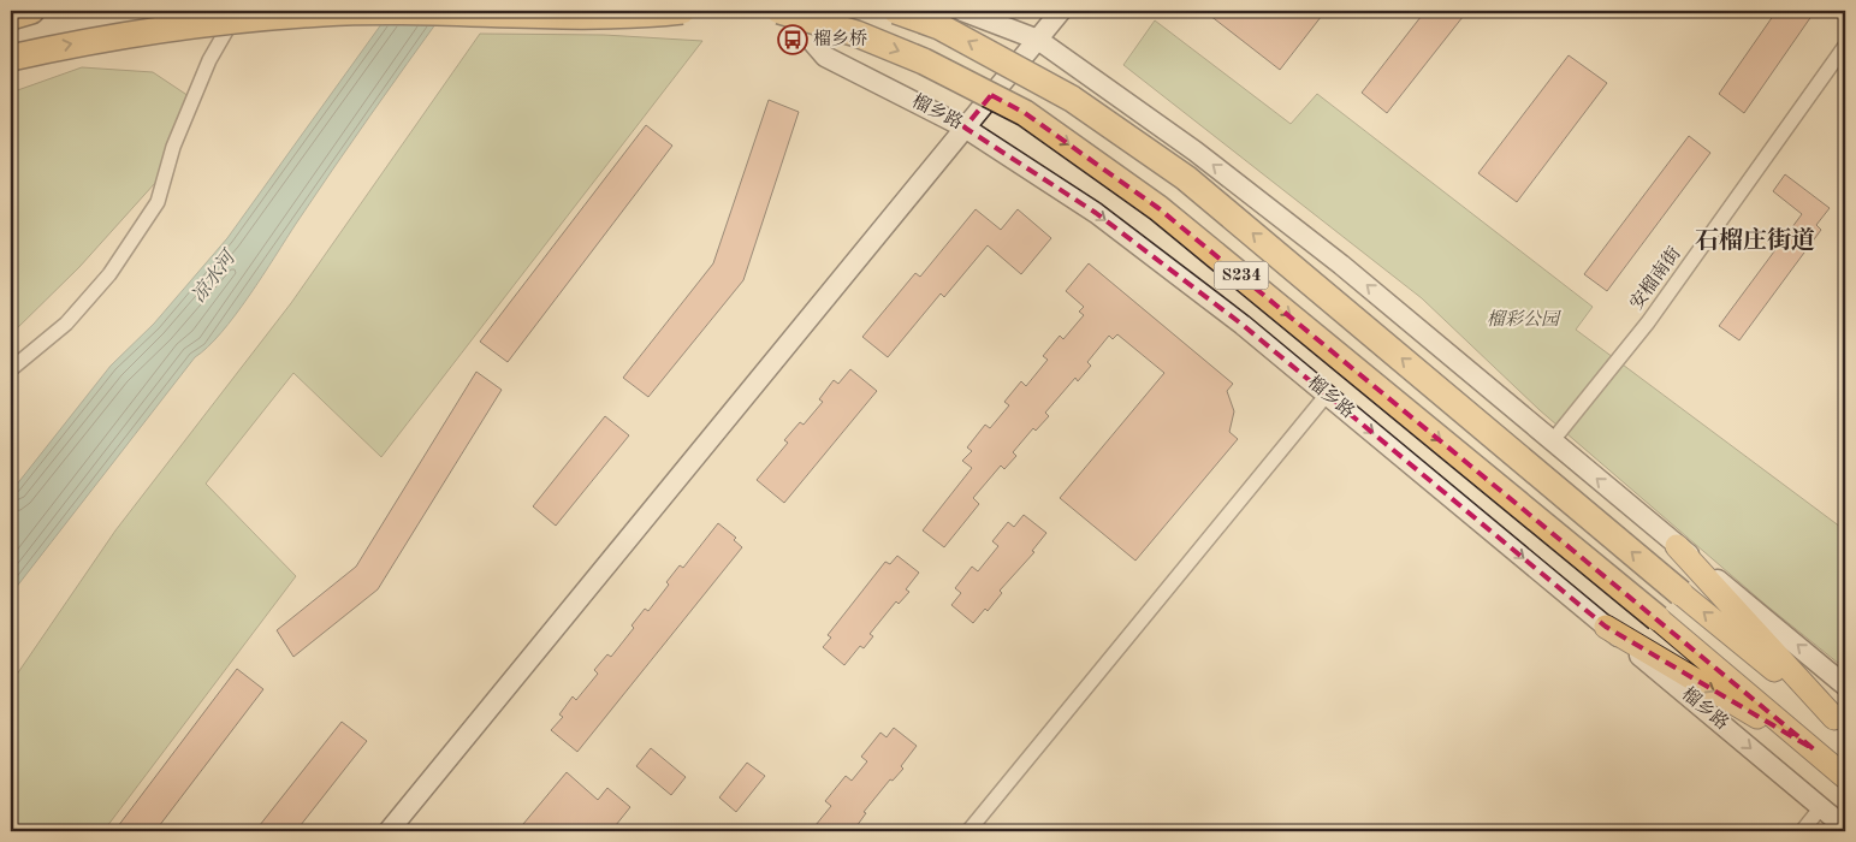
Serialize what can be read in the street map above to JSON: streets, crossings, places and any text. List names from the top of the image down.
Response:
{
  "streets": {
    "highway": ["榴乡路", "S234"],
    "street": ["安榴南街"]
  },
  "districts": ["石榴庄街道"],
  "water": ["凉水河"],
  "parks": ["榴彩公园"],
  "places": {
    "bus stop": ["榴乡桥"]
  }
}
